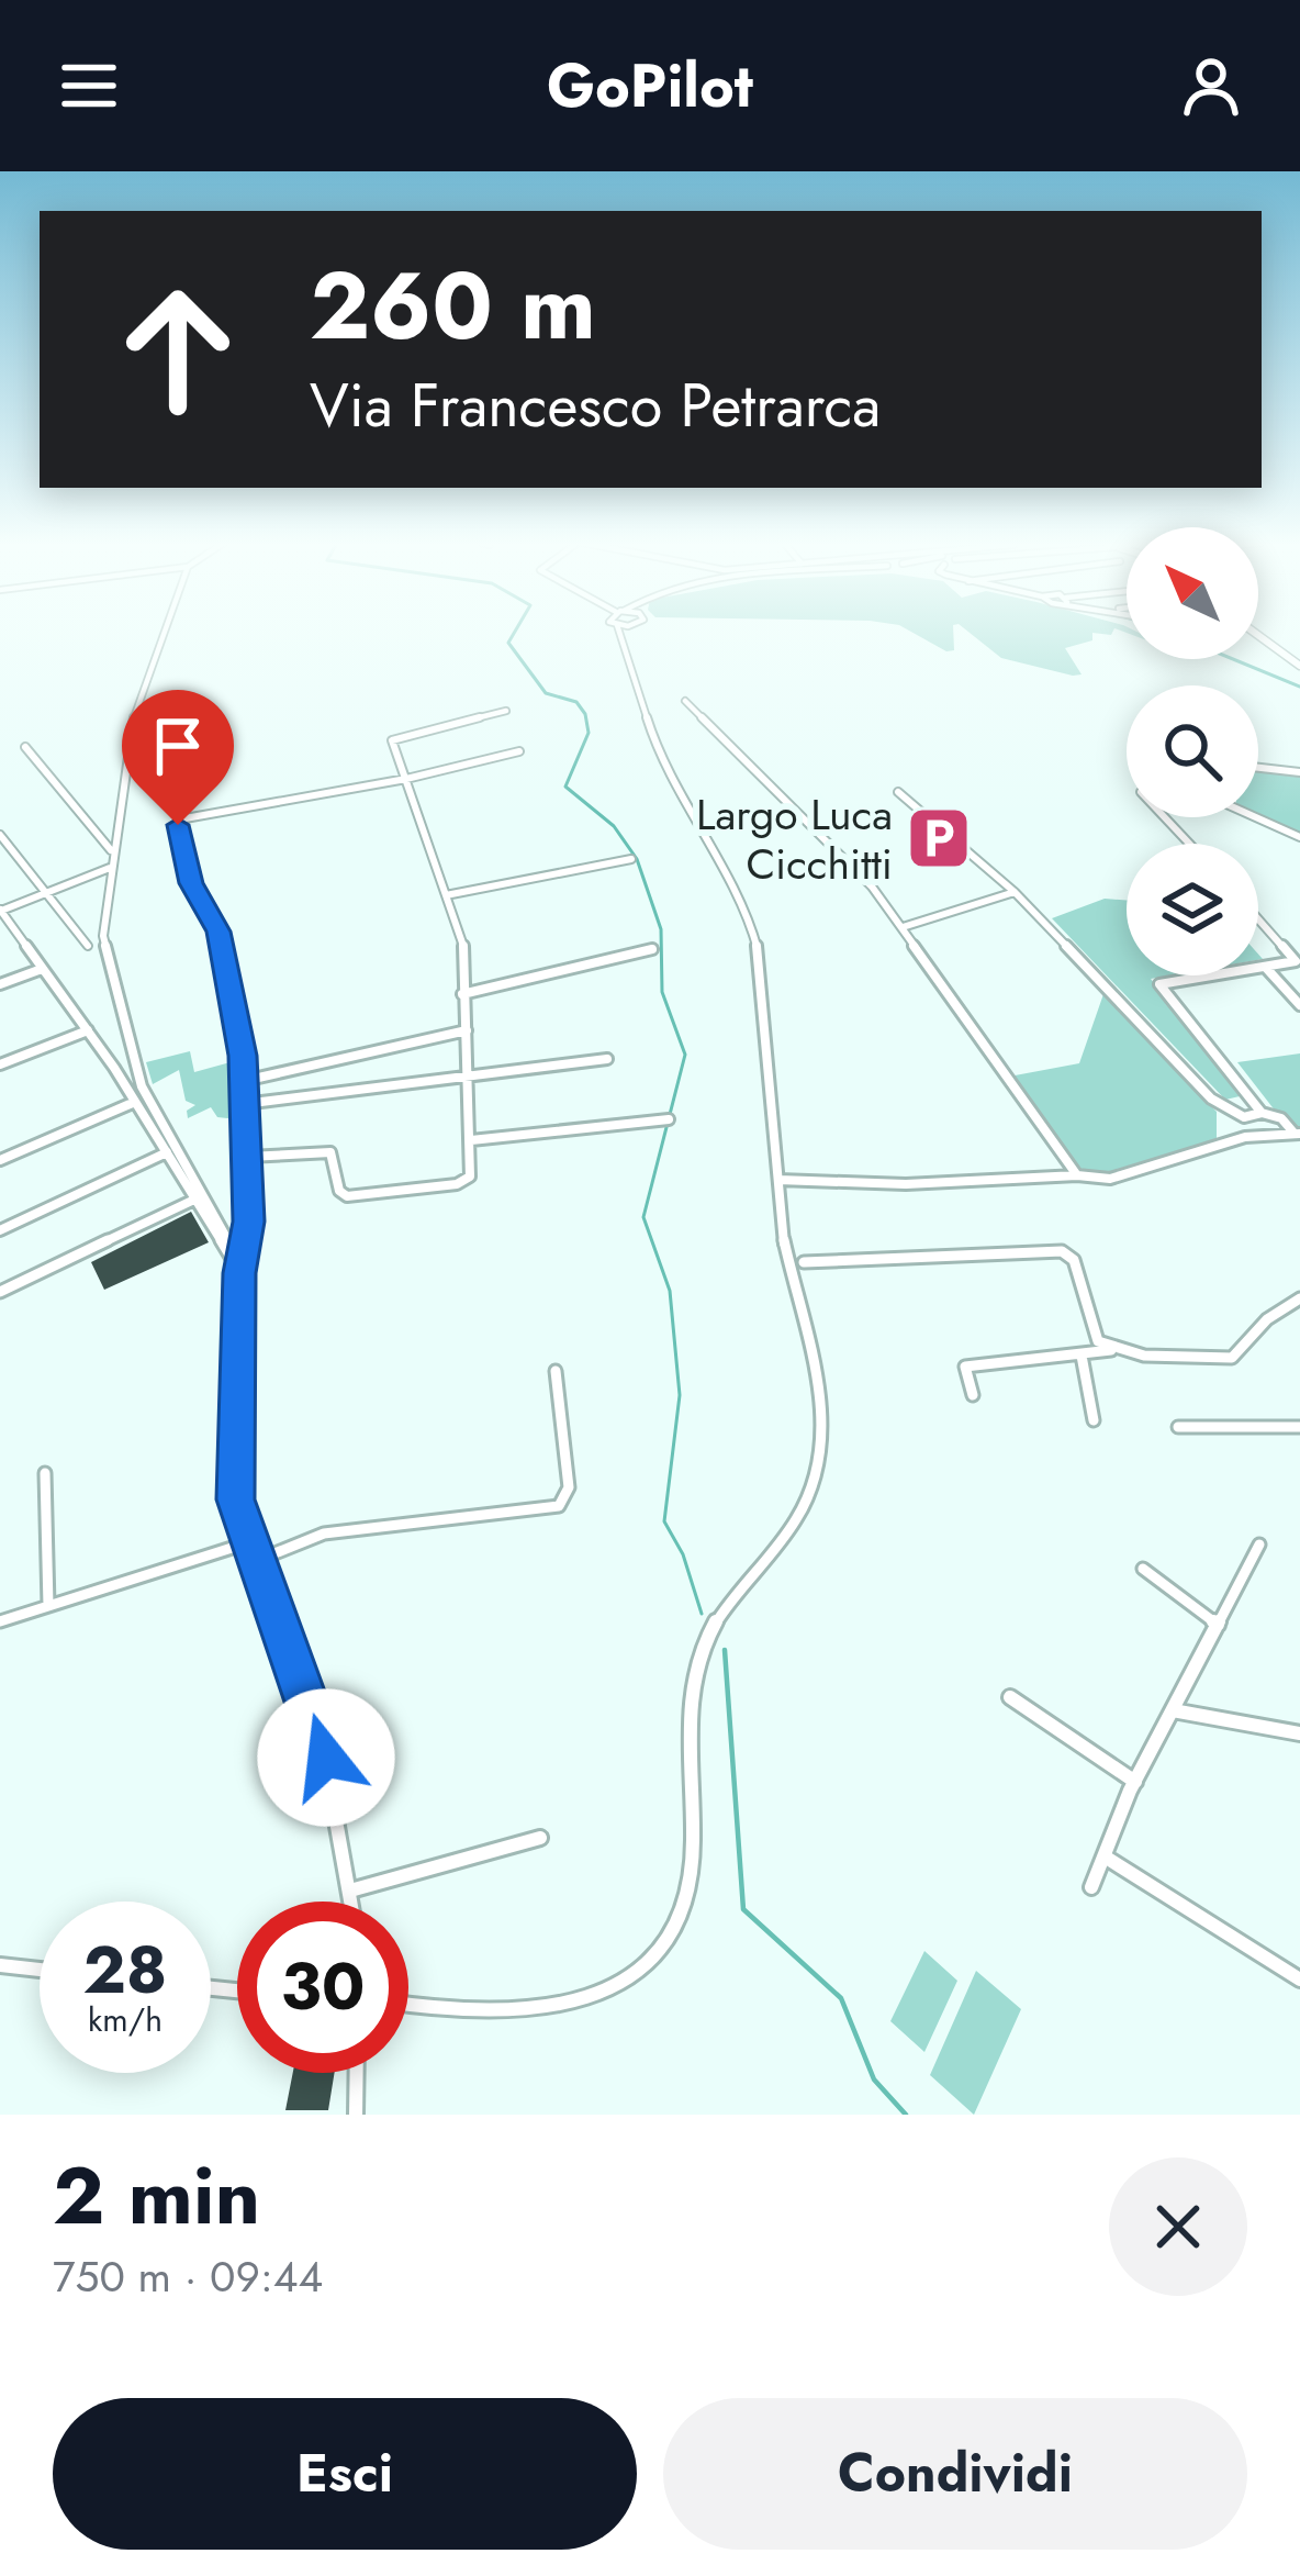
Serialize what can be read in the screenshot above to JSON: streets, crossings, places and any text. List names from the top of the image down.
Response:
{
  "places": {
    "parking": ["Largo Luca Cicchitti"]
  },
  "north": "top left",
  "page": {
    "header": "GoPilot",
    "turn": ["260 m", "Via Francesco Petrarca"],
    "speed": "28 km/h",
    "limit": "30",
    "heading": ["2 min", "750 m · 09:44"],
    "buttons": ["Esci", "Condividi"]
  }
}
